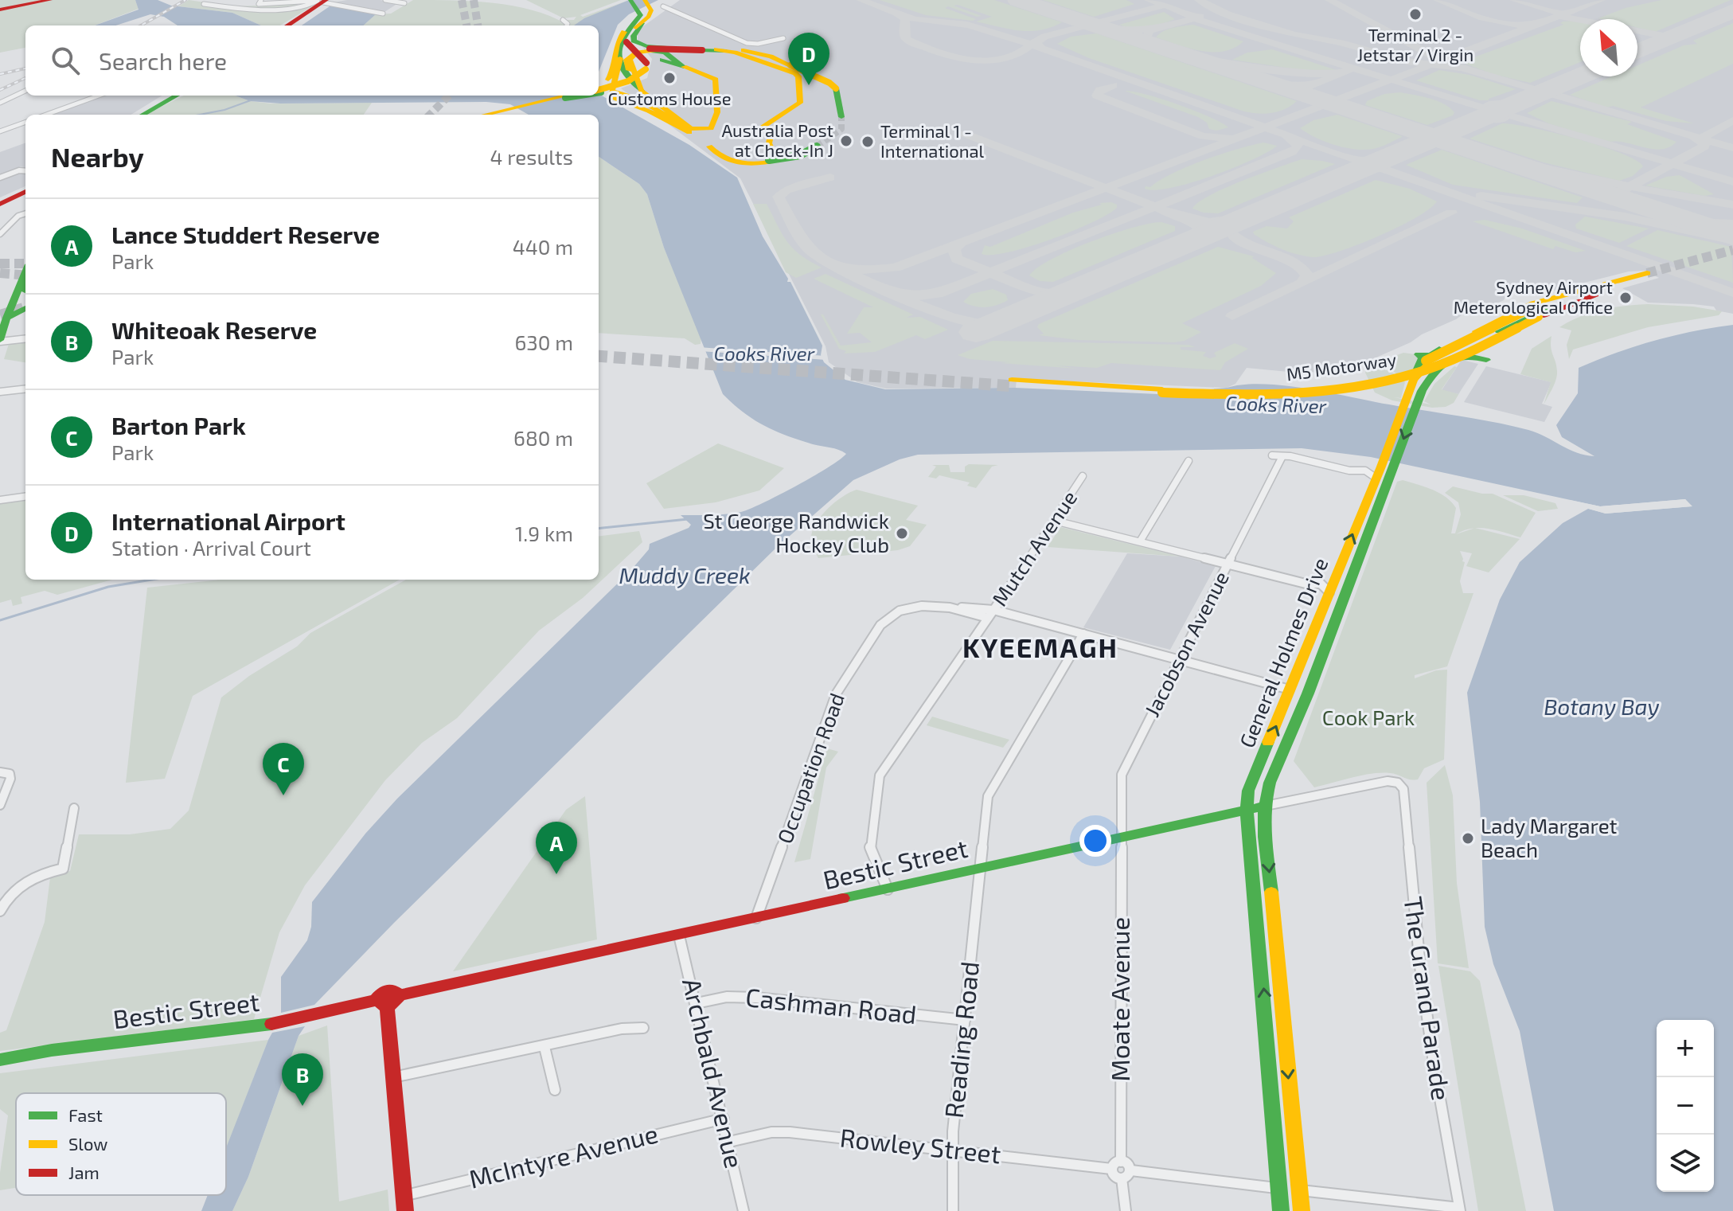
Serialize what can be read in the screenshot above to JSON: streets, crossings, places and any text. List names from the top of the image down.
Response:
{
  "streets": {
    "main road": ["M5 Motorway", "General Holmes Drive", "Bestic Street"],
    "street": [
      "Mutch Avenue",
      "Jacobson Avenue",
      "Occupation Road",
      "The Grand Parade",
      "Moate Avenue",
      "Cashman Road",
      "Reading Road",
      "Archbald Avenue",
      "Rowley Street",
      "McIntyre Avenue"
    ]
  },
  "crossings": [
    ["M5 Motorway", "General Holmes Drive"],
    ["Mutch Avenue", "Occupation Road"],
    ["Mutch Avenue", "Bestic Street"],
    ["Jacobson Avenue", "Bestic Street"],
    ["Jacobson Avenue", "Moate Avenue"],
    ["General Holmes Drive", "Bestic Street"],
    ["Occupation Road", "Bestic Street"],
    ["Bestic Street", "The Grand Parade"],
    ["Bestic Street", "Moate Avenue"],
    ["Bestic Street", "Reading Road"],
    ["Bestic Street", "Archbald Avenue"],
    ["Moate Avenue", "Rowley Street"],
    ["Cashman Road", "Reading Road"],
    ["Cashman Road", "Archbald Avenue"],
    ["Reading Road", "Rowley Street"],
    ["Archbald Avenue", "Rowley Street"],
    ["Archbald Avenue", "McIntyre Avenue"]
  ],
  "districts": ["KYEEMAGH"],
  "water": ["Cooks River", "Muddy Creek", "Botany Bay"],
  "parks": ["Cook Park"],
  "places": [
    "Terminal 2 - Jetstar / Virgin",
    "Customs House",
    "Australia Post at Check-In J",
    "Terminal 1 - International",
    "Sydney Airport Meterological Office",
    "St George Randwick Hockey Club",
    "Lady Margaret Beach"
  ],
  "legend": ["Fast", "Slow", "Jam"],
  "north": "top left",
  "page": {
    "search": "Search here",
    "pins": [
      "D",
      "C",
      "A",
      "B"
    ],
    "heading": ["Nearby", "4 results"],
    "list": [
      {
        "mark": "A",
        "name": "Lance Studdert Reserve",
        "note": "Park",
        "value": "440 m"
      },
      {
        "mark": "B",
        "name": "Whiteoak Reserve",
        "note": "Park",
        "value": "630 m"
      },
      {
        "mark": "C",
        "name": "Barton Park",
        "note": "Park",
        "value": "680 m"
      },
      {
        "mark": "D",
        "name": "International Airport",
        "note": "Station · Arrival Court",
        "value": "1.9 km"
      }
    ],
    "map_buttons": ["+", "−"]
  }
}
